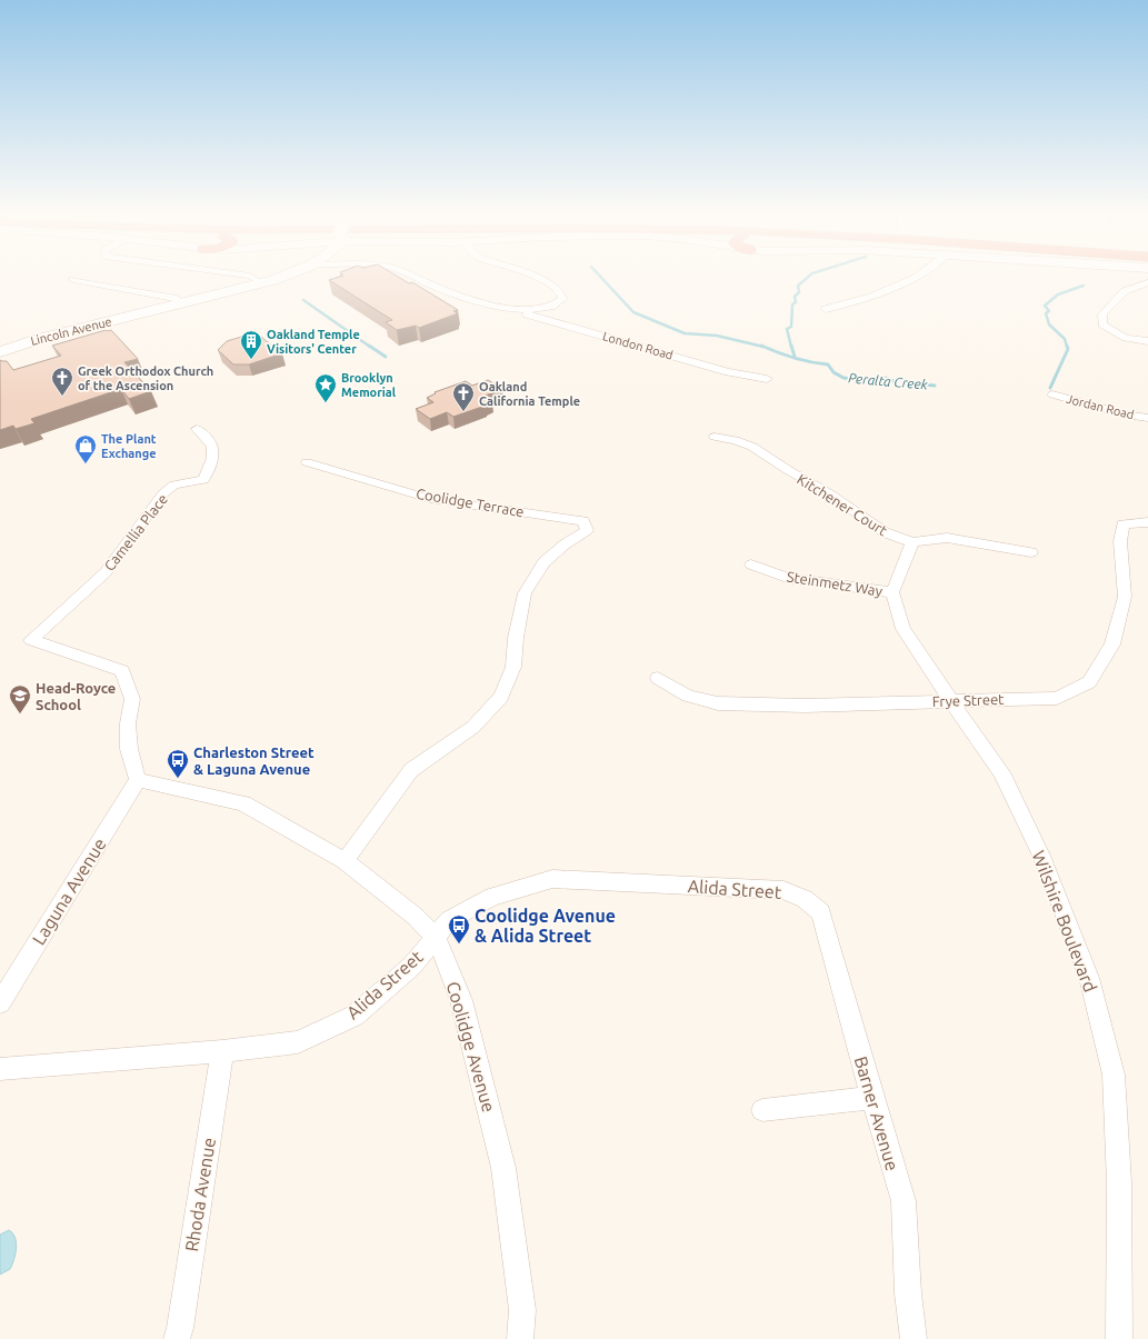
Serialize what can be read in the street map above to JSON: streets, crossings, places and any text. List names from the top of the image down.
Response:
{
  "streets": {
    "main road": ["Lincoln Avenue"],
    "street": [
      "London Road",
      "Jordan Road",
      "Coolidge Terrace",
      "Kitchener Court",
      "Camellia Place",
      "Steinmetz Way",
      "Frye Street",
      "Alida Street",
      "Laguna Avenue",
      "Wilshire Boulevard",
      "Coolidge Avenue",
      "Barner Avenue",
      "Rhoda Avenue"
    ]
  },
  "crossings": [
    ["Coolidge Terrace", "Coolidge Avenue"],
    ["Camellia Place", "Laguna Avenue"],
    ["Camellia Place", "Coolidge Avenue"],
    ["Steinmetz Way", "Wilshire Boulevard"],
    ["Frye Street", "Wilshire Boulevard"],
    ["Alida Street", "Coolidge Avenue"],
    ["Alida Street", "Barner Avenue"],
    ["Alida Street", "Rhoda Avenue"],
    ["Laguna Avenue", "Coolidge Avenue"]
  ],
  "water": ["Peralta Creek"],
  "places": {
    "building": ["Oakland Temple Visitors' Center"],
    "church": ["Greek Orthodox Church of the Ascension", "Oakland California Temple"],
    "place": ["Brooklyn Memorial"],
    "shop": ["The Plant Exchange"],
    "school or university": ["Head-Royce School"],
    "bus stop": ["Charleston Street & Laguna Avenue", "Coolidge Avenue & Alida Street"]
  }
}
